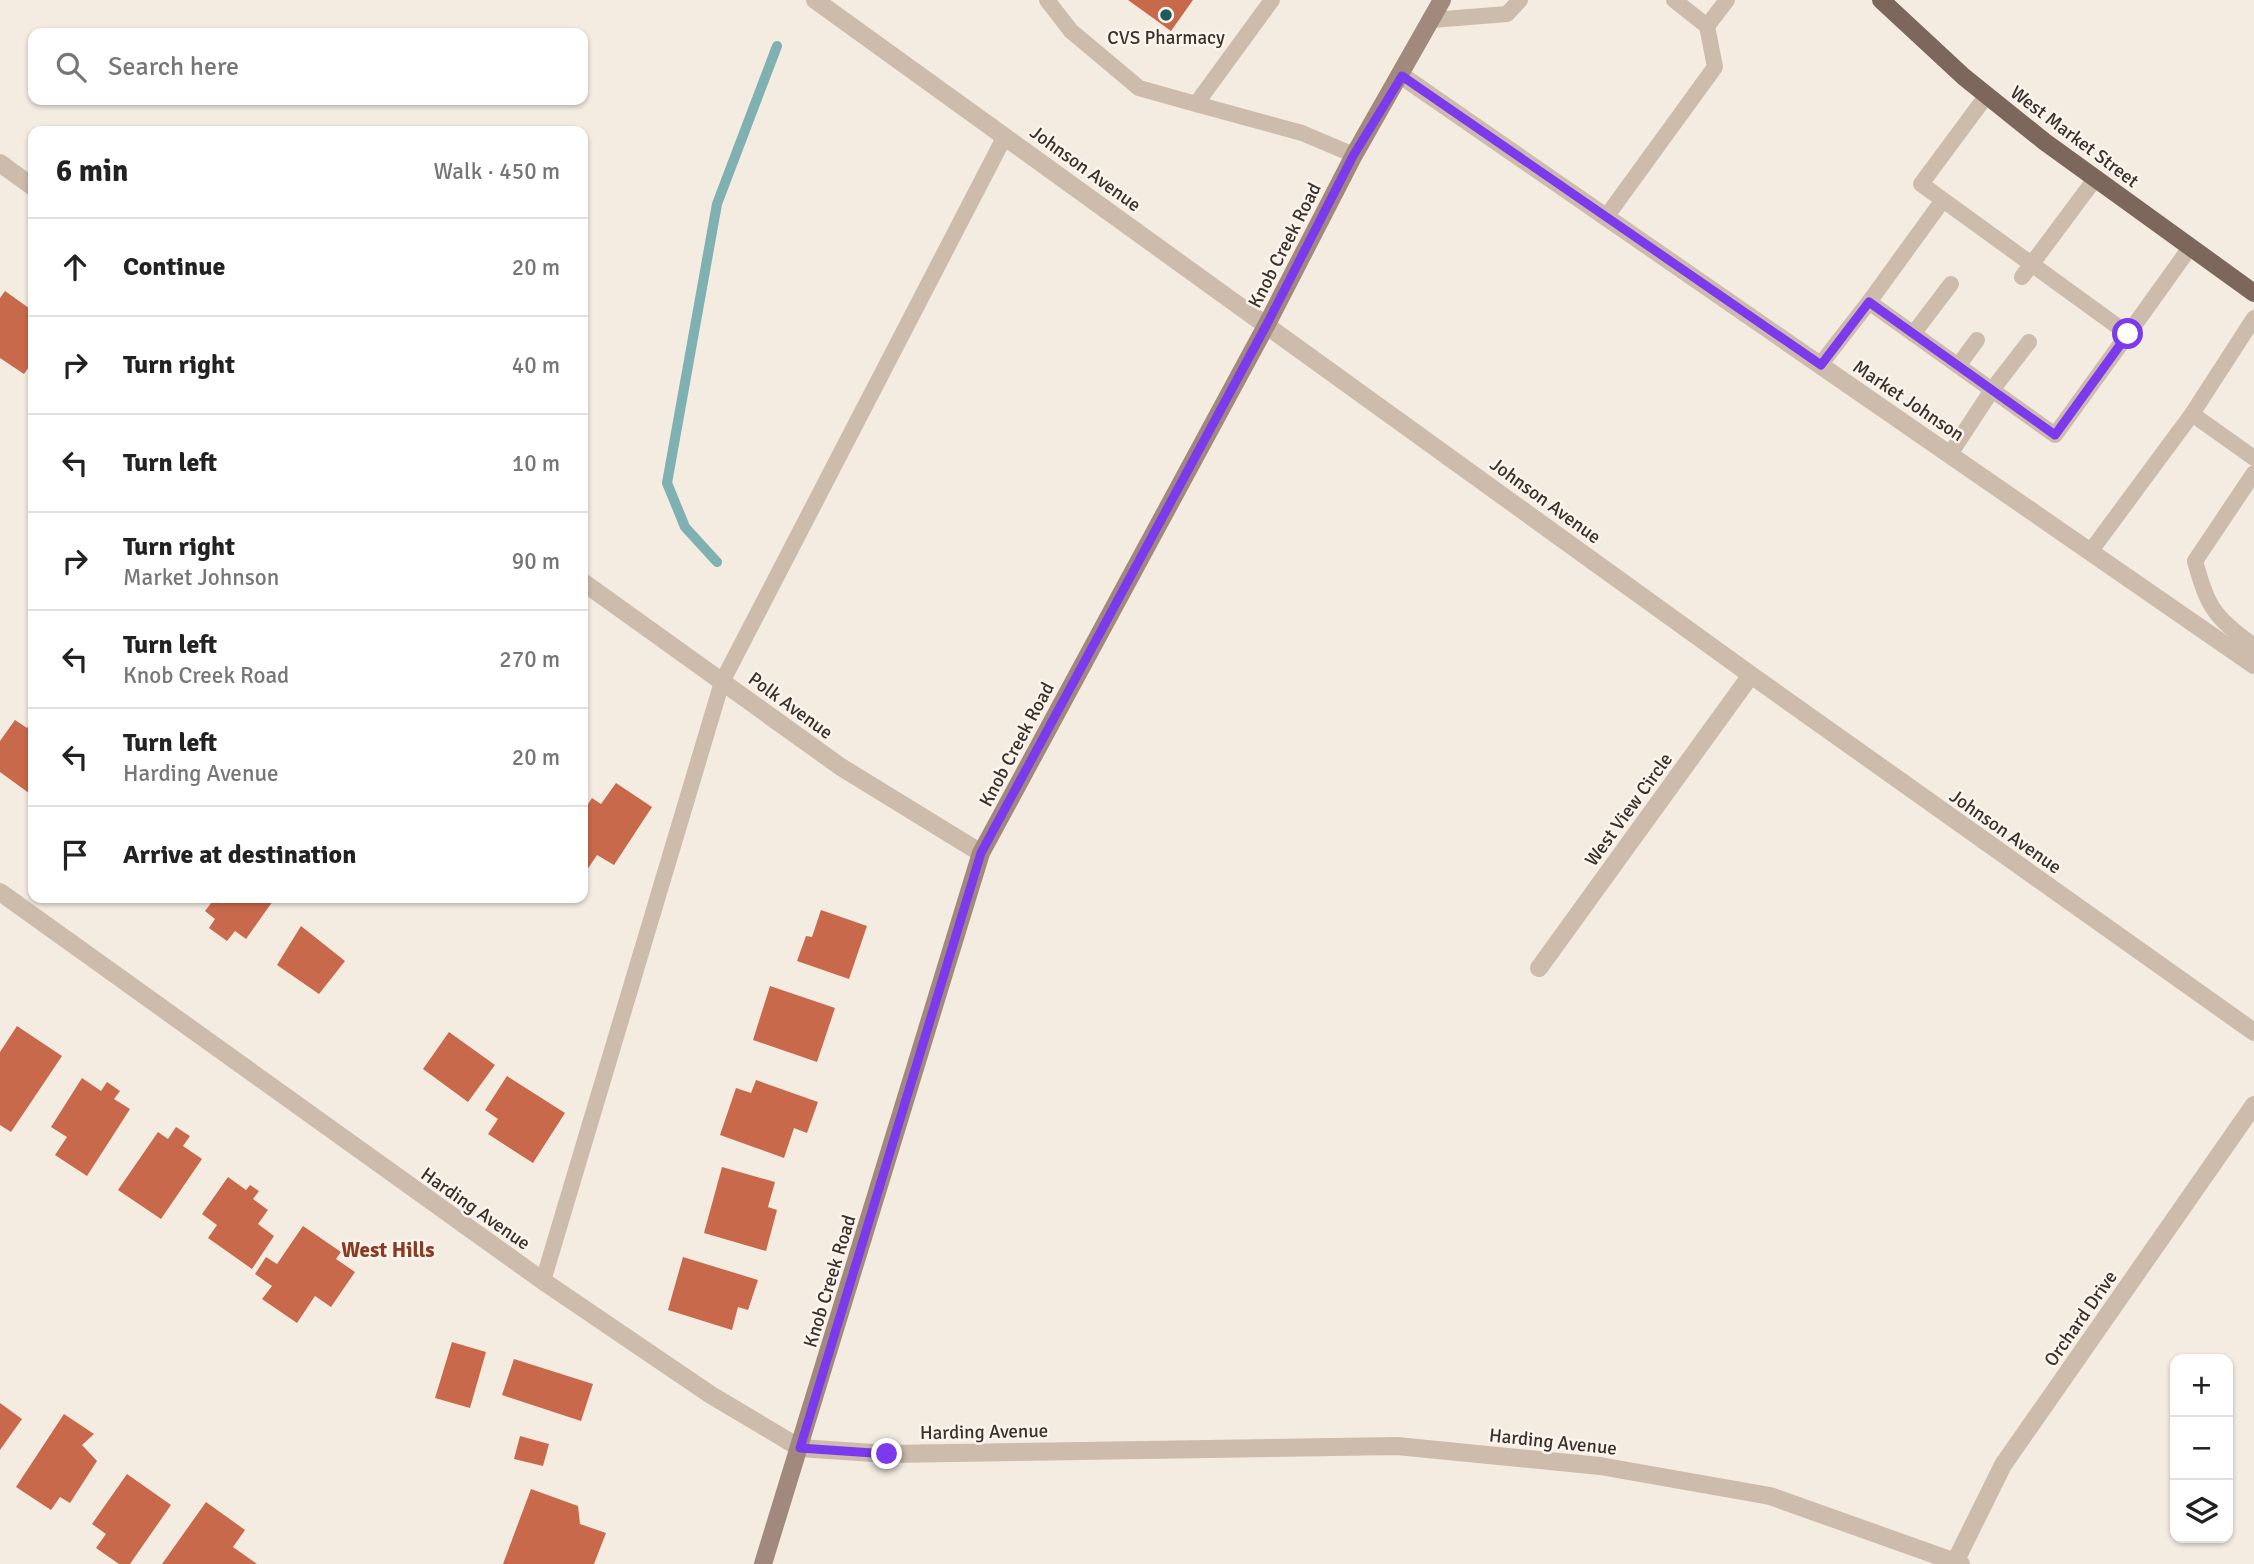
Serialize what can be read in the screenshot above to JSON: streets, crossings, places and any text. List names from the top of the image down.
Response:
{
  "streets": {
    "main road": ["West Market Street", "Knob Creek Road"],
    "street": [
      "Johnson Avenue",
      "Market Johnson",
      "Polk Avenue",
      "West View Circle",
      "Harding Avenue",
      "Orchard Drive"
    ]
  },
  "crossings": [
    ["Johnson Avenue", "Knob Creek Road"],
    ["Johnson Avenue", "West View Circle"],
    ["Knob Creek Road", "Market Johnson"],
    ["Knob Creek Road", "Polk Avenue"],
    ["Knob Creek Road", "Harding Avenue"],
    ["Harding Avenue", "Orchard Drive"]
  ],
  "districts": ["West Hills"],
  "places": ["CVS Pharmacy"],
  "page": {
    "search": "Search here",
    "heading": ["6 min", "Walk · 450 m"],
    "list": [
      ["Continue", "20 m"],
      ["Turn right", "40 m"],
      ["Turn left", "10 m"],
      ["Turn right", "Market Johnson", "90 m"],
      ["Turn left", "Knob Creek Road", "270 m"],
      ["Turn left", "Harding Avenue", "20 m"],
      "Arrive at destination"
    ],
    "map_buttons": ["+", "−"]
  }
}
